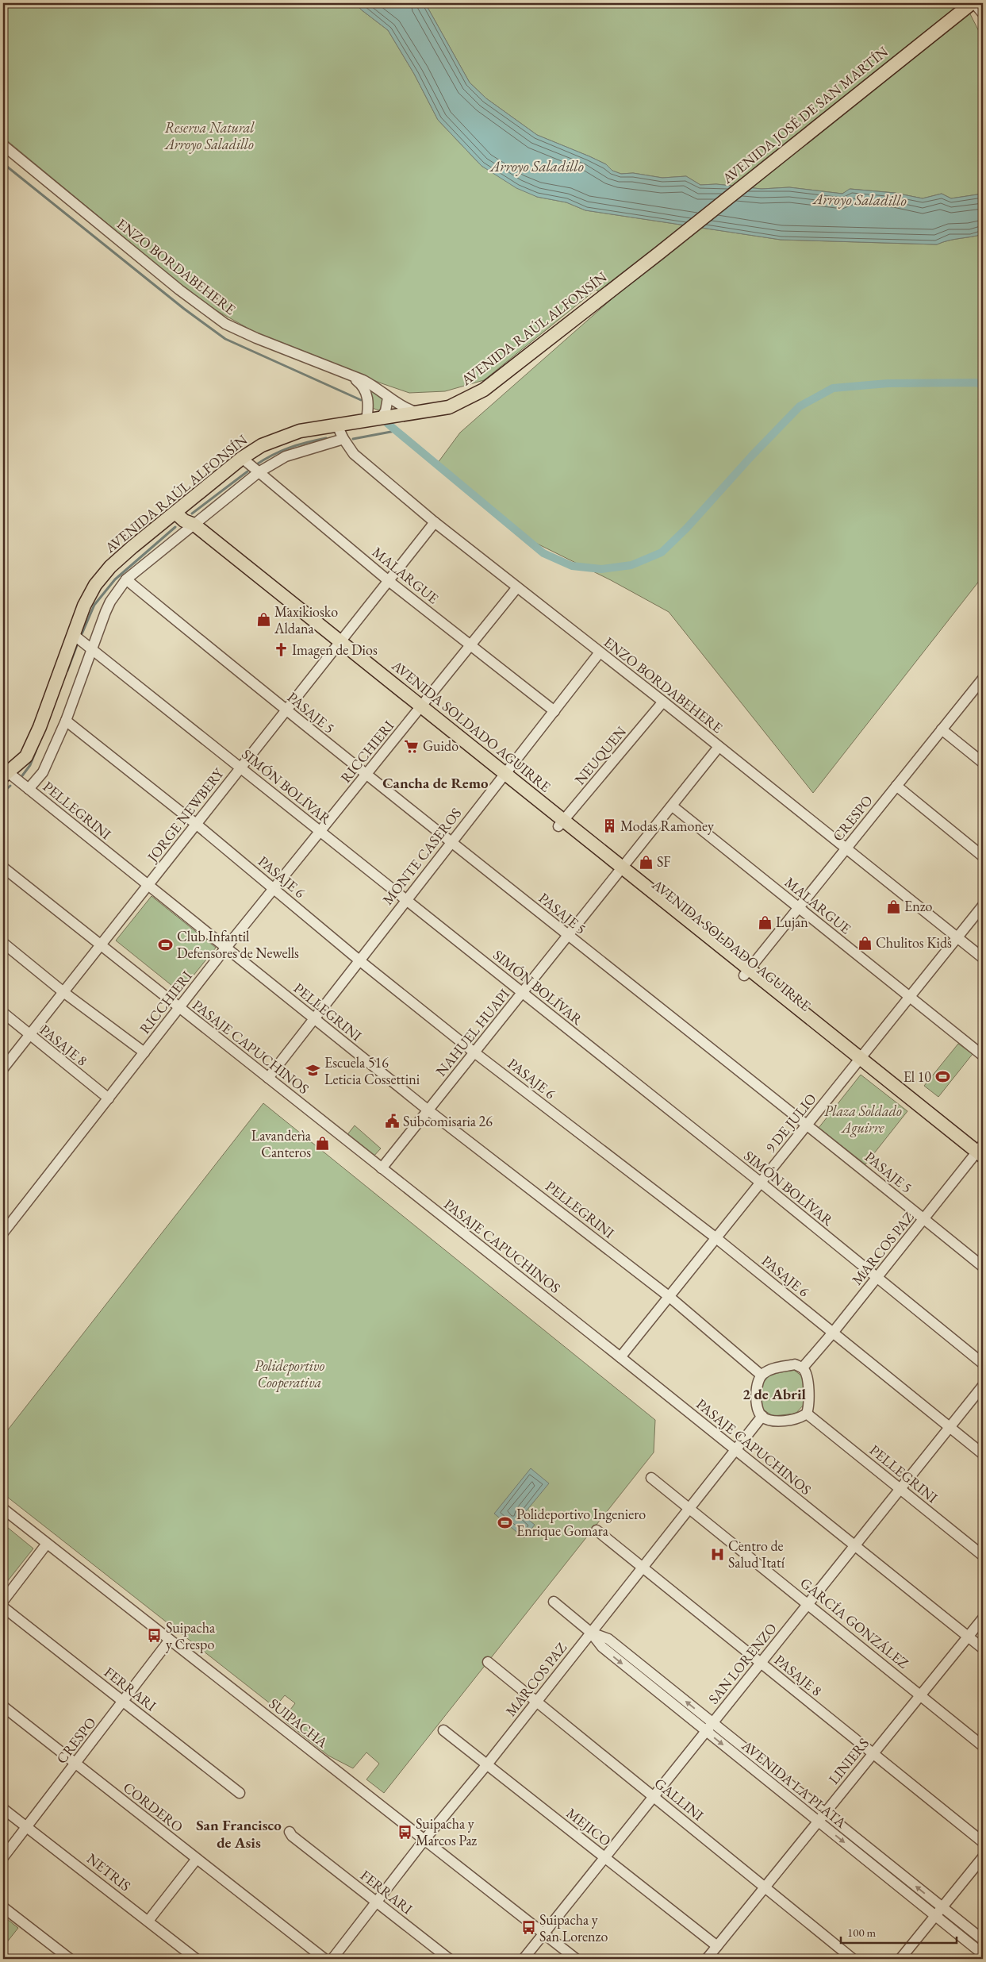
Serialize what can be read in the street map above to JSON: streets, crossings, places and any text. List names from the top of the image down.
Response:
{
  "streets": {
    "main road": ["AVENIDA JOSÉ DE SAN MARTÍN", "AVENIDA RAÚL ALFONSÍN", "AVENIDA SOLDADO AGUIRRE"],
    "street": [
      "ENZO BORDABEHERE",
      "MALARGUE",
      "PASAJE 5",
      "RICCHIERI",
      "NEUQUEN",
      "SIMÓN BOLÍVAR",
      "PELLEGRINI",
      "JORGE NEWBERY",
      "CRESPO",
      "MONTE CASEROS",
      "PASAJE 6",
      "NAHUEL HUAPI",
      "PASAJE 8",
      "PASAJE CAPUCHINOS",
      "9 DE JULIO",
      "MARCOS PAZ",
      "GARCÍA GONZÁLEZ",
      "SAN LORENZO",
      "FERRARI",
      "SUIPACHA",
      "LINIERS",
      "AVENIDA LA PLATA",
      "GALLINI",
      "CORDERO",
      "MEJICO",
      "NETRIS"
    ]
  },
  "crossings": [
    ["AVENIDA JOSÉ DE SAN MARTÍN", "AVENIDA RAÚL ALFONSÍN"],
    ["ENZO BORDABEHERE", "AVENIDA RAÚL ALFONSÍN"],
    ["ENZO BORDABEHERE", "RICCHIERI"],
    ["ENZO BORDABEHERE", "NEUQUEN"],
    ["ENZO BORDABEHERE", "JORGE NEWBERY"],
    ["ENZO BORDABEHERE", "CRESPO"],
    ["ENZO BORDABEHERE", "MONTE CASEROS"],
    ["ENZO BORDABEHERE", "NAHUEL HUAPI"],
    ["ENZO BORDABEHERE", "9 DE JULIO"],
    ["AVENIDA RAÚL ALFONSÍN", "MALARGUE"],
    ["AVENIDA RAÚL ALFONSÍN", "AVENIDA SOLDADO AGUIRRE"],
    ["AVENIDA RAÚL ALFONSÍN", "SIMÓN BOLÍVAR"],
    ["AVENIDA RAÚL ALFONSÍN", "PELLEGRINI"],
    ["MALARGUE", "RICCHIERI"],
    ["MALARGUE", "JORGE NEWBERY"],
    ["MALARGUE", "CRESPO"],
    ["MALARGUE", "MONTE CASEROS"],
    ["MALARGUE", "NAHUEL HUAPI"],
    ["MALARGUE", "9 DE JULIO"],
    ["PASAJE 5", "RICCHIERI"],
    ["PASAJE 5", "JORGE NEWBERY"],
    ["PASAJE 5", "MONTE CASEROS"],
    ["PASAJE 5", "NAHUEL HUAPI"],
    ["PASAJE 5", "9 DE JULIO"],
    ["PASAJE 5", "MARCOS PAZ"],
    ["AVENIDA SOLDADO AGUIRRE", "RICCHIERI"],
    ["AVENIDA SOLDADO AGUIRRE", "NEUQUEN"],
    ["AVENIDA SOLDADO AGUIRRE", "JORGE NEWBERY"],
    ["AVENIDA SOLDADO AGUIRRE", "CRESPO"],
    ["AVENIDA SOLDADO AGUIRRE", "MONTE CASEROS"],
    ["AVENIDA SOLDADO AGUIRRE", "NAHUEL HUAPI"],
    ["AVENIDA SOLDADO AGUIRRE", "9 DE JULIO"],
    ["AVENIDA SOLDADO AGUIRRE", "MARCOS PAZ"],
    ["RICCHIERI", "SIMÓN BOLÍVAR"],
    ["RICCHIERI", "PELLEGRINI"],
    ["RICCHIERI", "PASAJE 6"],
    ["RICCHIERI", "PASAJE 8"],
    ["RICCHIERI", "PASAJE CAPUCHINOS"],
    ["SIMÓN BOLÍVAR", "JORGE NEWBERY"],
    ["SIMÓN BOLÍVAR", "MONTE CASEROS"],
    ["SIMÓN BOLÍVAR", "NAHUEL HUAPI"],
    ["SIMÓN BOLÍVAR", "9 DE JULIO"],
    ["SIMÓN BOLÍVAR", "MARCOS PAZ"],
    ["PELLEGRINI", "JORGE NEWBERY"],
    ["PELLEGRINI", "MONTE CASEROS"],
    ["PELLEGRINI", "NAHUEL HUAPI"],
    ["PELLEGRINI", "9 DE JULIO"],
    ["PELLEGRINI", "MARCOS PAZ"],
    ["PELLEGRINI", "SAN LORENZO"],
    ["JORGE NEWBERY", "PASAJE 6"],
    ["JORGE NEWBERY", "PASAJE 8"],
    ["JORGE NEWBERY", "PASAJE CAPUCHINOS"],
    ["CRESPO", "FERRARI"],
    ["CRESPO", "SUIPACHA"],
    ["CRESPO", "CORDERO"],
    ["CRESPO", "NETRIS"],
    ["MONTE CASEROS", "PASAJE 6"],
    ["MONTE CASEROS", "PASAJE CAPUCHINOS"],
    ["PASAJE 6", "NAHUEL HUAPI"],
    ["PASAJE 6", "9 DE JULIO"],
    ["PASAJE 6", "MARCOS PAZ"],
    ["PASAJE 6", "SAN LORENZO"],
    ["NAHUEL HUAPI", "PASAJE CAPUCHINOS"],
    ["PASAJE 8", "MARCOS PAZ"],
    ["PASAJE 8", "SAN LORENZO"],
    ["PASAJE 8", "LINIERS"],
    ["PASAJE CAPUCHINOS", "9 DE JULIO"],
    ["PASAJE CAPUCHINOS", "MARCOS PAZ"],
    ["PASAJE CAPUCHINOS", "SAN LORENZO"],
    ["PASAJE CAPUCHINOS", "LINIERS"],
    ["MARCOS PAZ", "GARCÍA GONZÁLEZ"],
    ["MARCOS PAZ", "FERRARI"],
    ["MARCOS PAZ", "SUIPACHA"],
    ["MARCOS PAZ", "AVENIDA LA PLATA"],
    ["MARCOS PAZ", "GALLINI"],
    ["MARCOS PAZ", "MEJICO"],
    ["GARCÍA GONZÁLEZ", "SAN LORENZO"],
    ["GARCÍA GONZÁLEZ", "LINIERS"],
    ["SAN LORENZO", "SUIPACHA"],
    ["SAN LORENZO", "AVENIDA LA PLATA"],
    ["SAN LORENZO", "GALLINI"],
    ["SAN LORENZO", "MEJICO"],
    ["LINIERS", "AVENIDA LA PLATA"],
    ["LINIERS", "GALLINI"],
    ["LINIERS", "MEJICO"]
  ],
  "districts": ["Cancha de Remo", "2 de Abril", "San Francisco de Asis"],
  "water": ["Arroyo Saladillo"],
  "parks": ["Reserva Natural Arroyo Saladillo", "Plaza Soldado Aguirre", "Polideportivo Cooperativa"],
  "places": {
    "shop": [
      "Maxikiosko Aldana",
      "SF",
      "Enzo",
      "Lujan",
      "Chulitos Kids",
      "Lavanderìa Canteros"
    ],
    "church": ["Imagen de Dios"],
    "supermarket": ["Guido"],
    "building": ["Modas Ramoney"],
    "sports": ["Club Infantil Defensores de Newells", "El 10", "Polideportivo Ingeniero Enrique Gomara"],
    "school or university": ["Escuela 516 Leticia Cossettini"],
    "public building": ["Subcomisaria 26"],
    "hospital": ["Centro de Salud Itatí"],
    "bus stop": ["Suipacha y Crespo", "Suipacha y Marcos Paz", "Suipacha y San Lorenzo"]
  },
  "scale_bar": "100 m"
}
